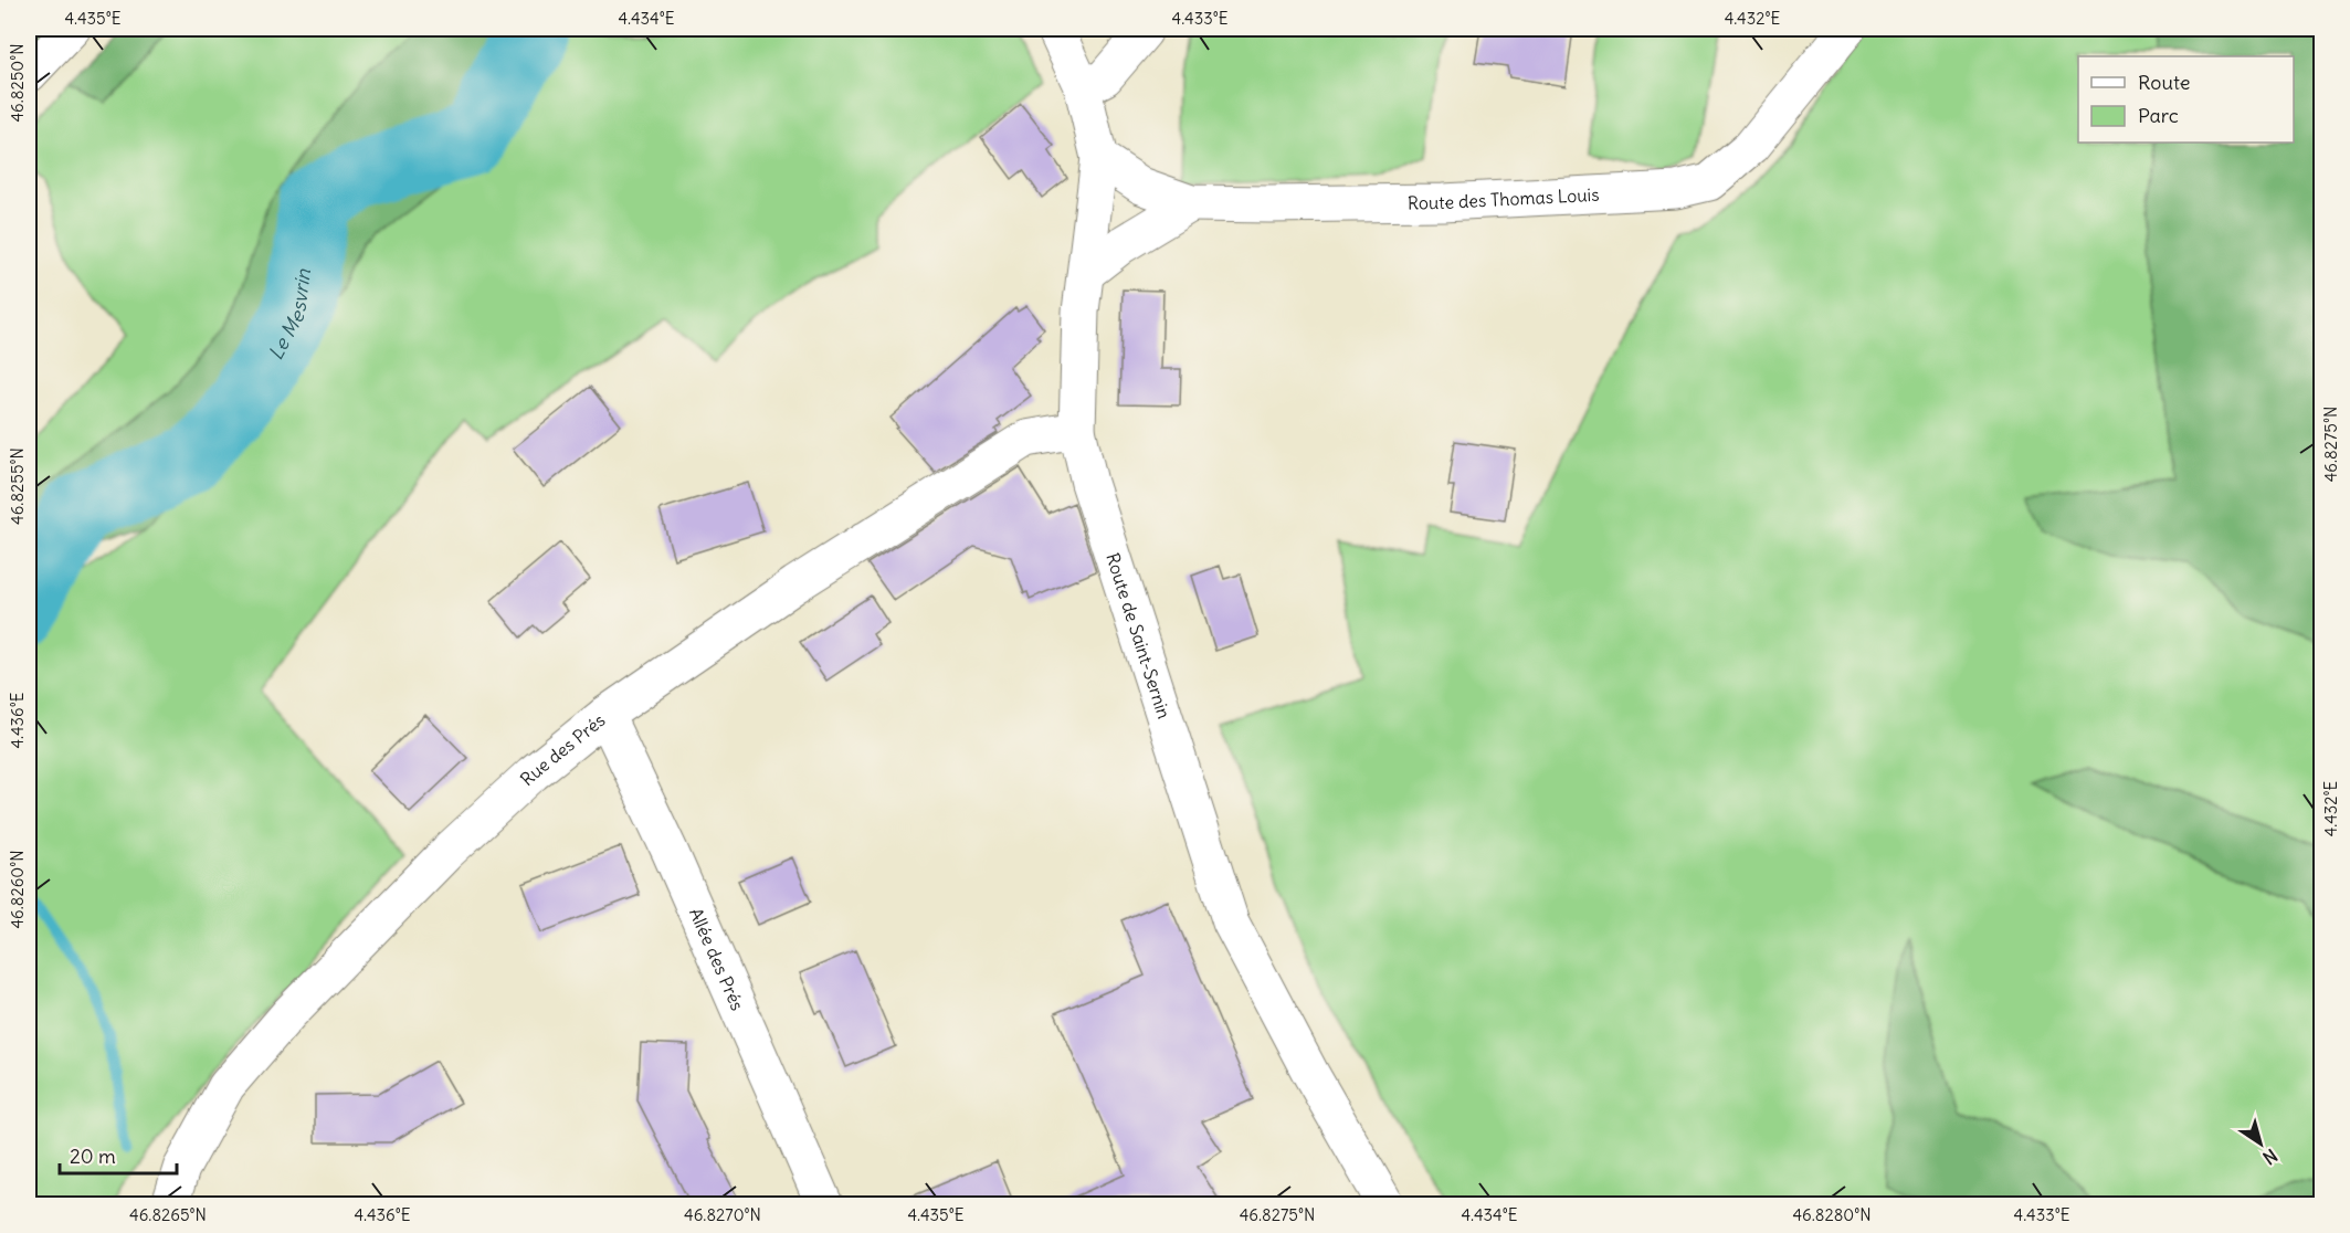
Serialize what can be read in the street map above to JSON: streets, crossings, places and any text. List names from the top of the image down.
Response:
{
  "streets": {
    "street": [
      "Route des Thomas Louis",
      "Route de Saint-Sernin",
      "Rue des Prés",
      "Allée des Prés"
    ]
  },
  "crossings": [
    ["Route des Thomas Louis", "Route de Saint-Sernin"],
    ["Route de Saint-Sernin", "Rue des Prés"],
    ["Rue des Prés", "Allée des Prés"]
  ],
  "water": ["Le Mesvrin"],
  "legend": ["Route", "Parc"],
  "scale_bar": "20 m",
  "north": "bottom right",
  "coordinates": [
    "4.435°E",
    "4.434°E",
    "4.433°E",
    "4.432°E",
    "46.8250°N",
    "46.8275°N",
    "46.8255°N",
    "4.436°E",
    "46.8260°N",
    "46.8265°N",
    "46.8270°N",
    "46.8280°N"
  ]
}
